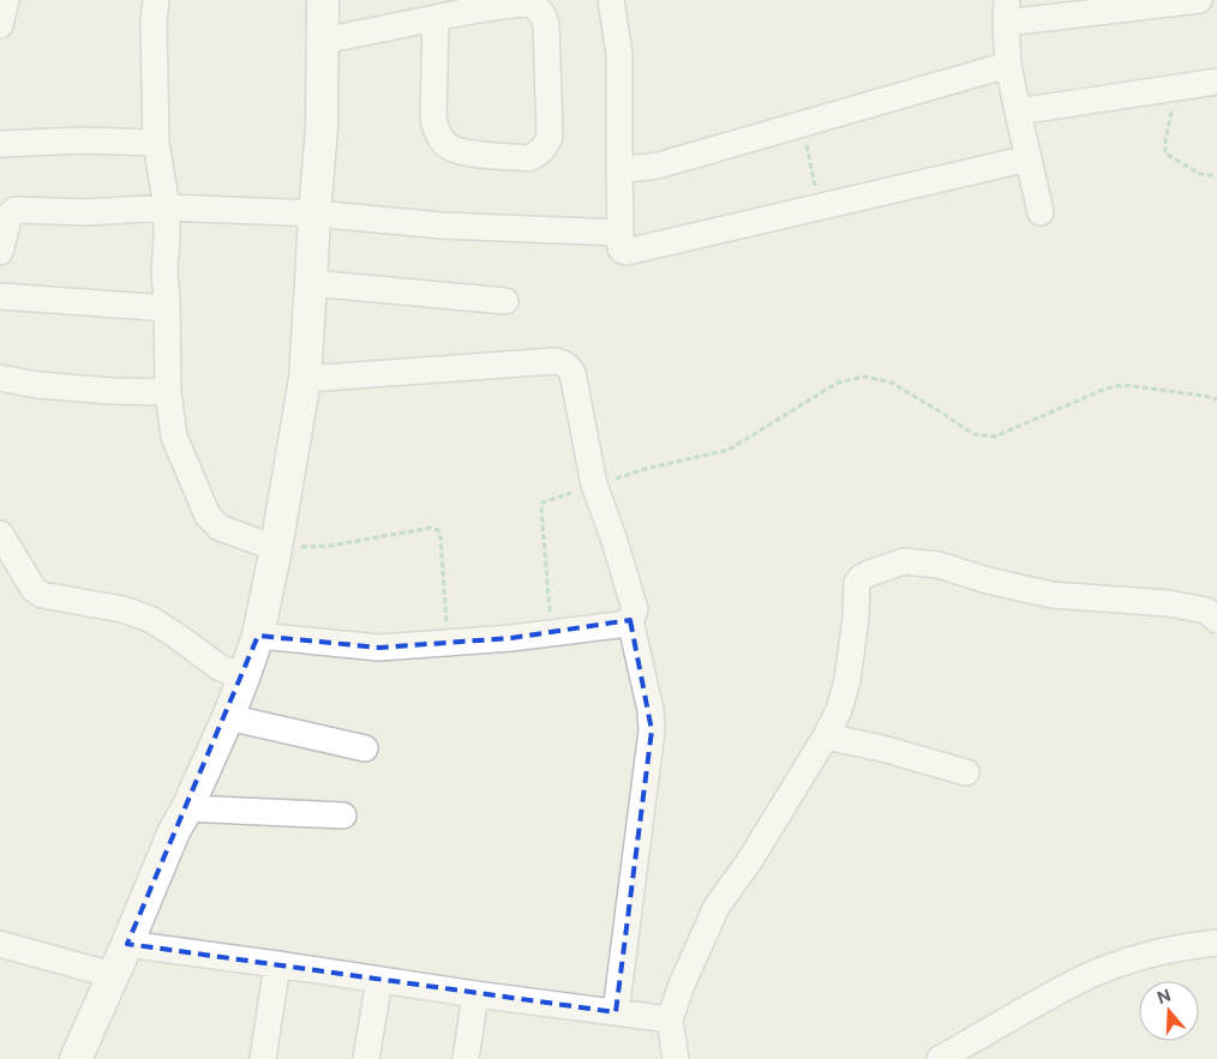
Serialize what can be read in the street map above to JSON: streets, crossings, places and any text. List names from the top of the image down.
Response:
{
  "north": "top"
}
